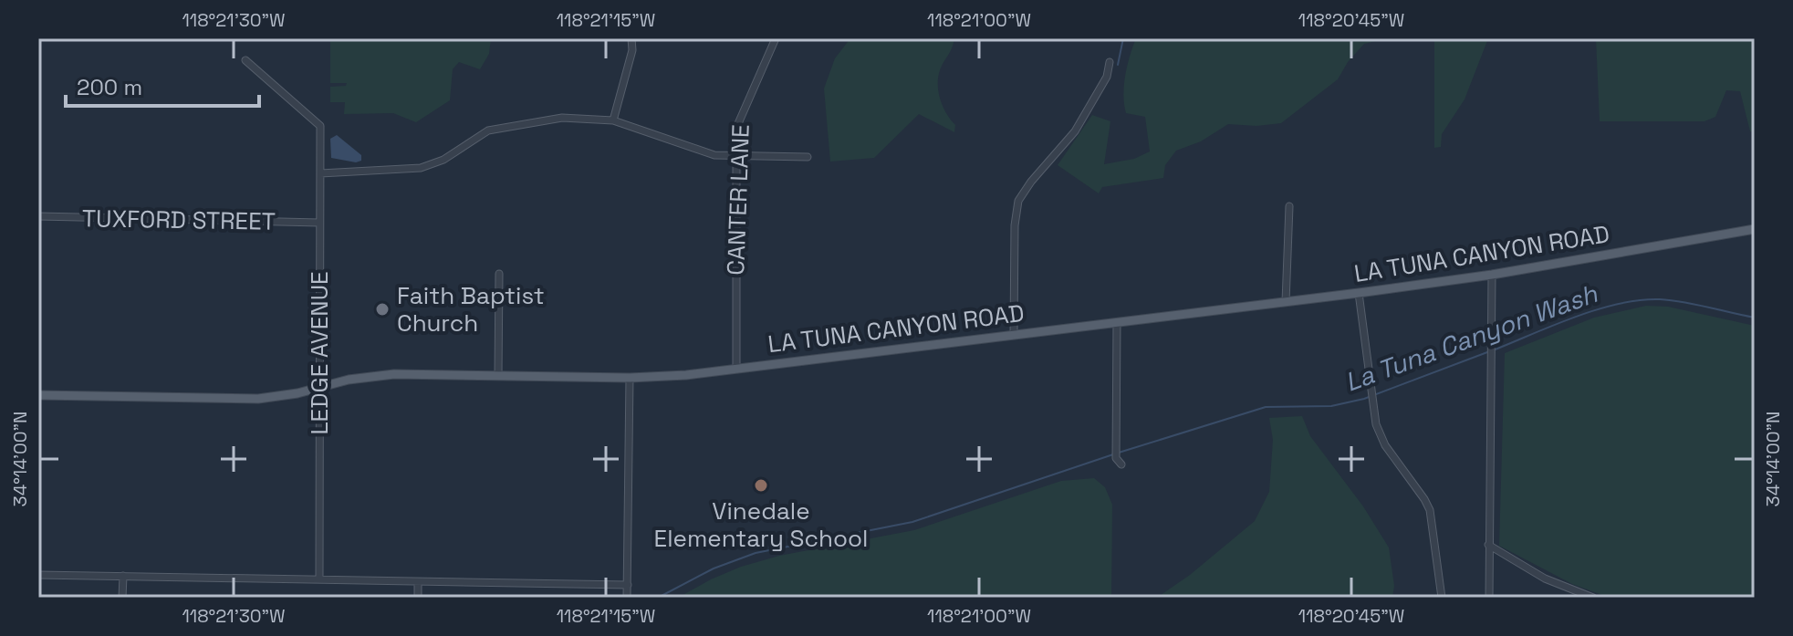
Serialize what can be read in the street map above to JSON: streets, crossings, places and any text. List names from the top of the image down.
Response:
{
  "streets": {
    "main road": ["LA TUNA CANYON ROAD"],
    "street": ["CANTER LANE", "TUXFORD STREET", "LEDGE AVENUE"]
  },
  "crossings": [
    ["CANTER LANE", "LA TUNA CANYON ROAD"],
    ["TUXFORD STREET", "LEDGE AVENUE"],
    ["LA TUNA CANYON ROAD", "LEDGE AVENUE"]
  ],
  "water": ["La Tuna Canyon Wash"],
  "places": ["Faith Baptist Church", "Vinedale Elementary School"],
  "scale_bar": "200 m",
  "coordinates": [
    "118°21'30\"W",
    "118°21'15\"W",
    "118°21'00\"W",
    "118°20'45\"W",
    "34°14'00\"N"
  ]
}
